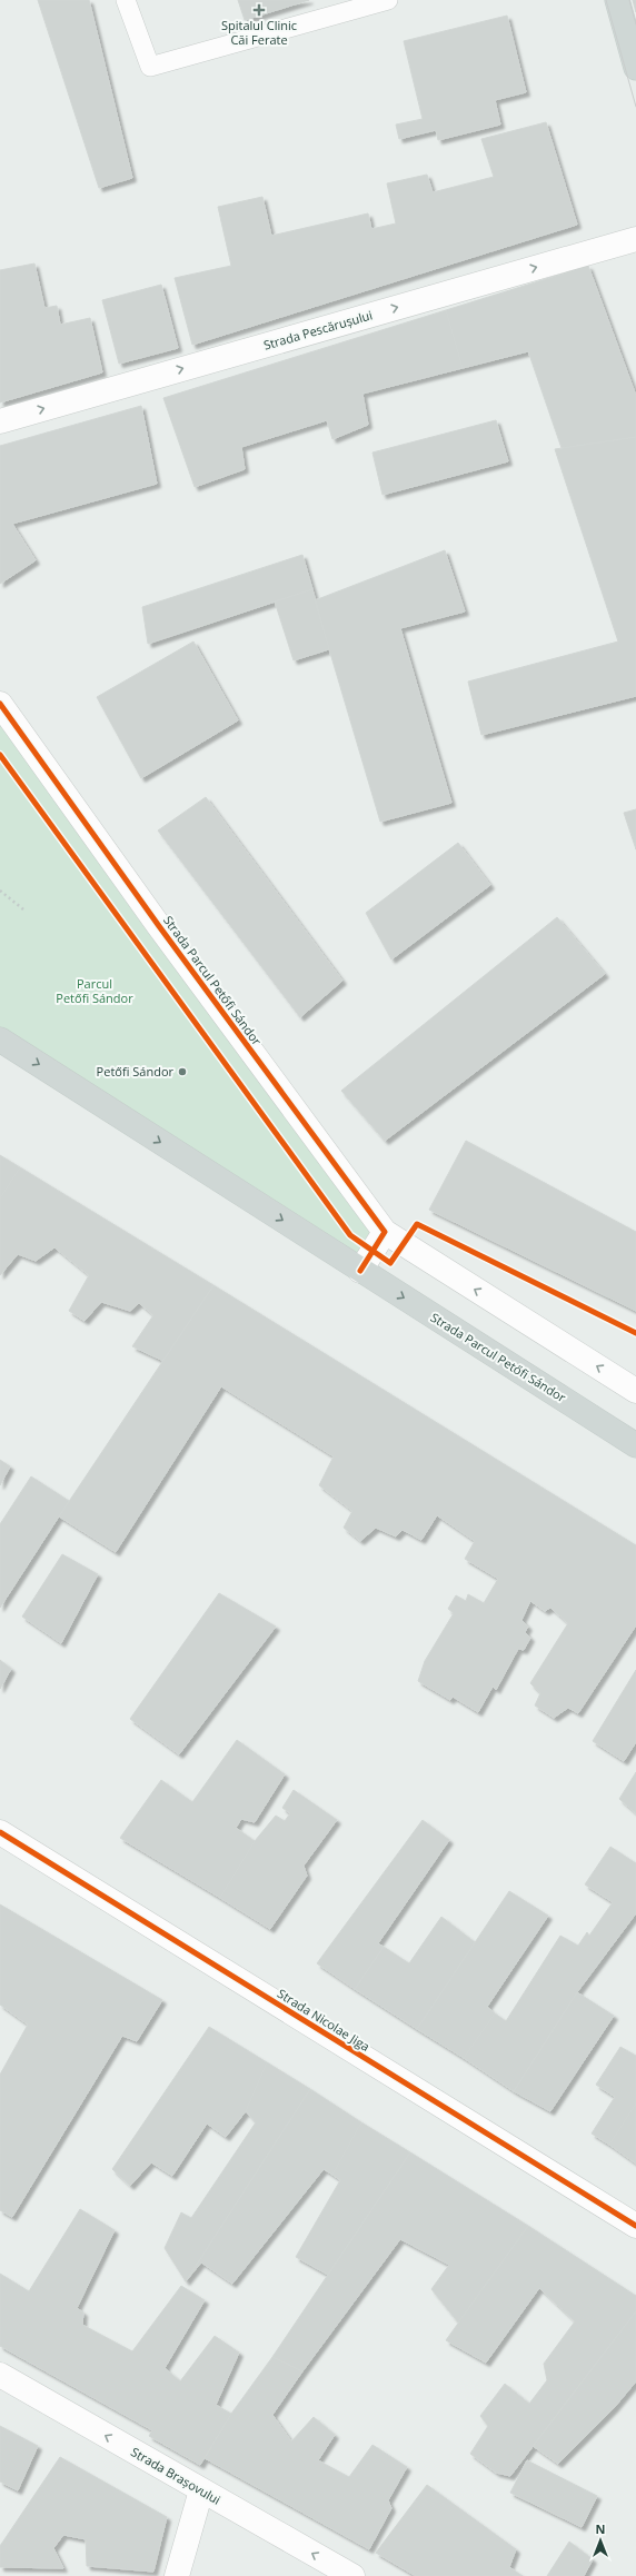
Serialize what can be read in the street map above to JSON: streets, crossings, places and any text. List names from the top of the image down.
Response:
{
  "streets": {
    "main road": ["Strada Parcul Petőfi Sándor"],
    "street": ["Strada Pescărușului", "Strada Nicolae Jiga", "Strada Brașovului"]
  },
  "one_way": ["Strada Pescărușului", "Strada Brașovului"],
  "parks": ["Parcul Petőfi Sándor"],
  "places": {
    "health": ["Spitalul Clinic Căi Ferate"],
    "other": ["Petőfi Sándor"]
  },
  "north": "top"
}
